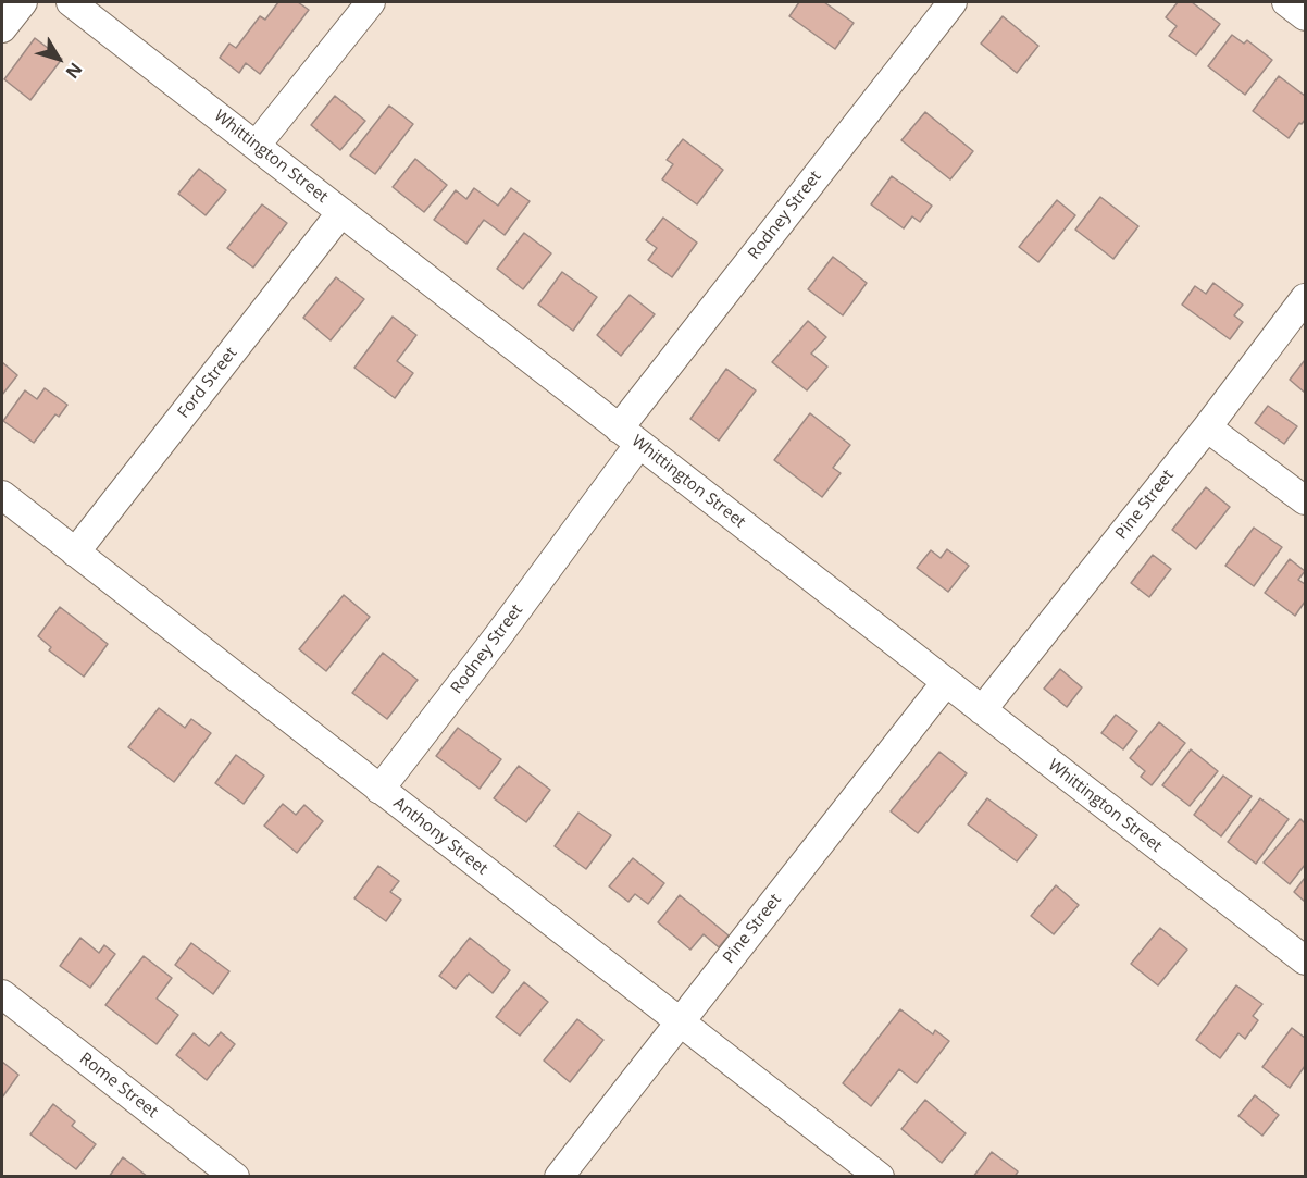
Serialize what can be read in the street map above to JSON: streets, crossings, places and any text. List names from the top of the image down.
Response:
{
  "streets": {
    "street": [
      "Whittington Street",
      "Rodney Street",
      "Ford Street",
      "Pine Street",
      "Anthony Street",
      "Rome Street"
    ]
  },
  "crossings": [
    ["Whittington Street", "Rodney Street"],
    ["Whittington Street", "Ford Street"],
    ["Whittington Street", "Pine Street"],
    ["Rodney Street", "Anthony Street"],
    ["Ford Street", "Anthony Street"],
    ["Pine Street", "Anthony Street"]
  ],
  "north": "bottom right"
}
